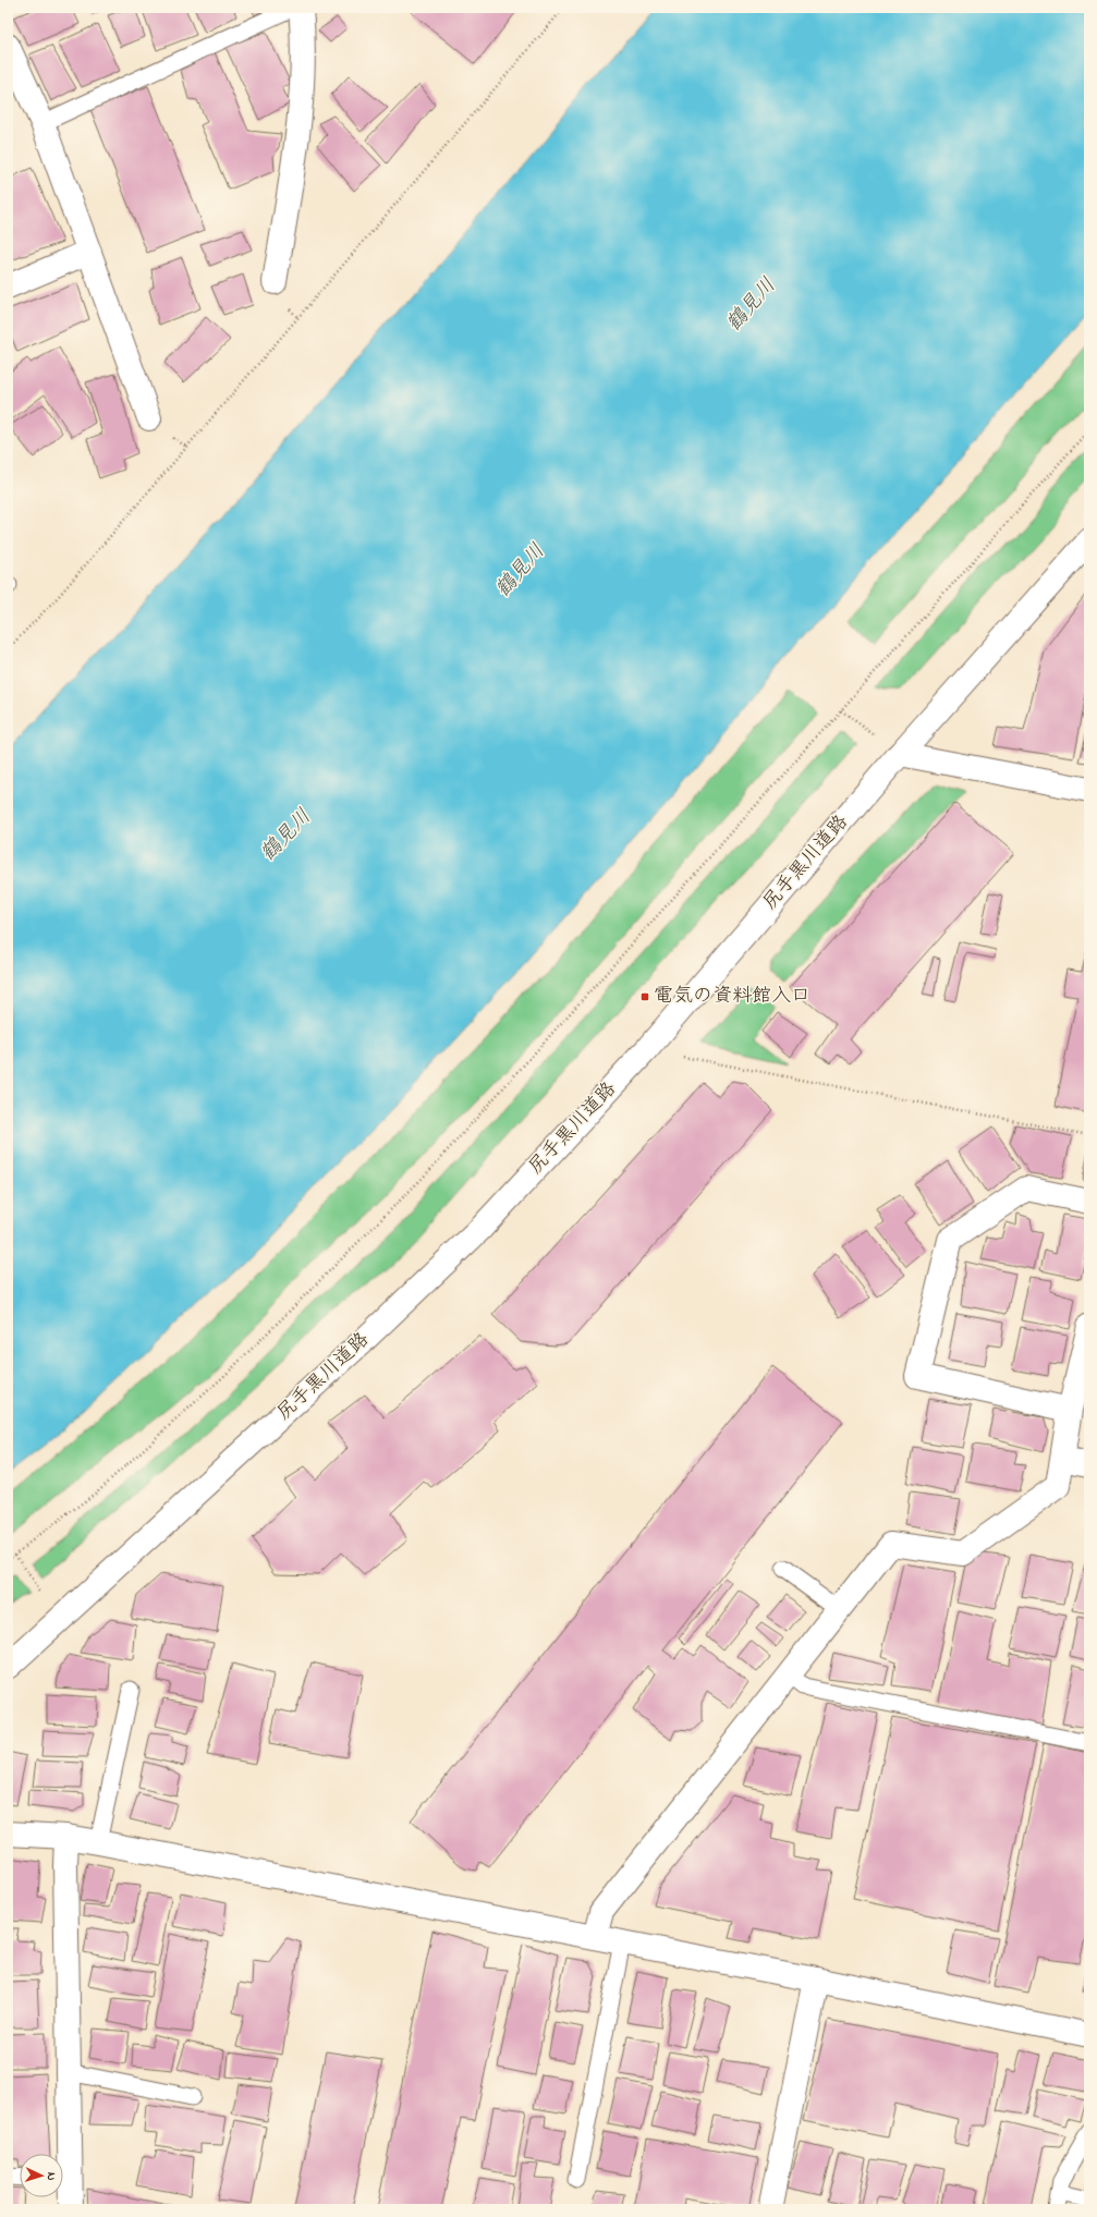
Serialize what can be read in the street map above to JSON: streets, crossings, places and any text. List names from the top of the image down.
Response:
{
  "streets": {
    "street": ["尻手黒川道路"]
  },
  "water": ["鶴見川"],
  "places": {
    "transit": ["電気の資料館入口"]
  },
  "north": "right"
}
